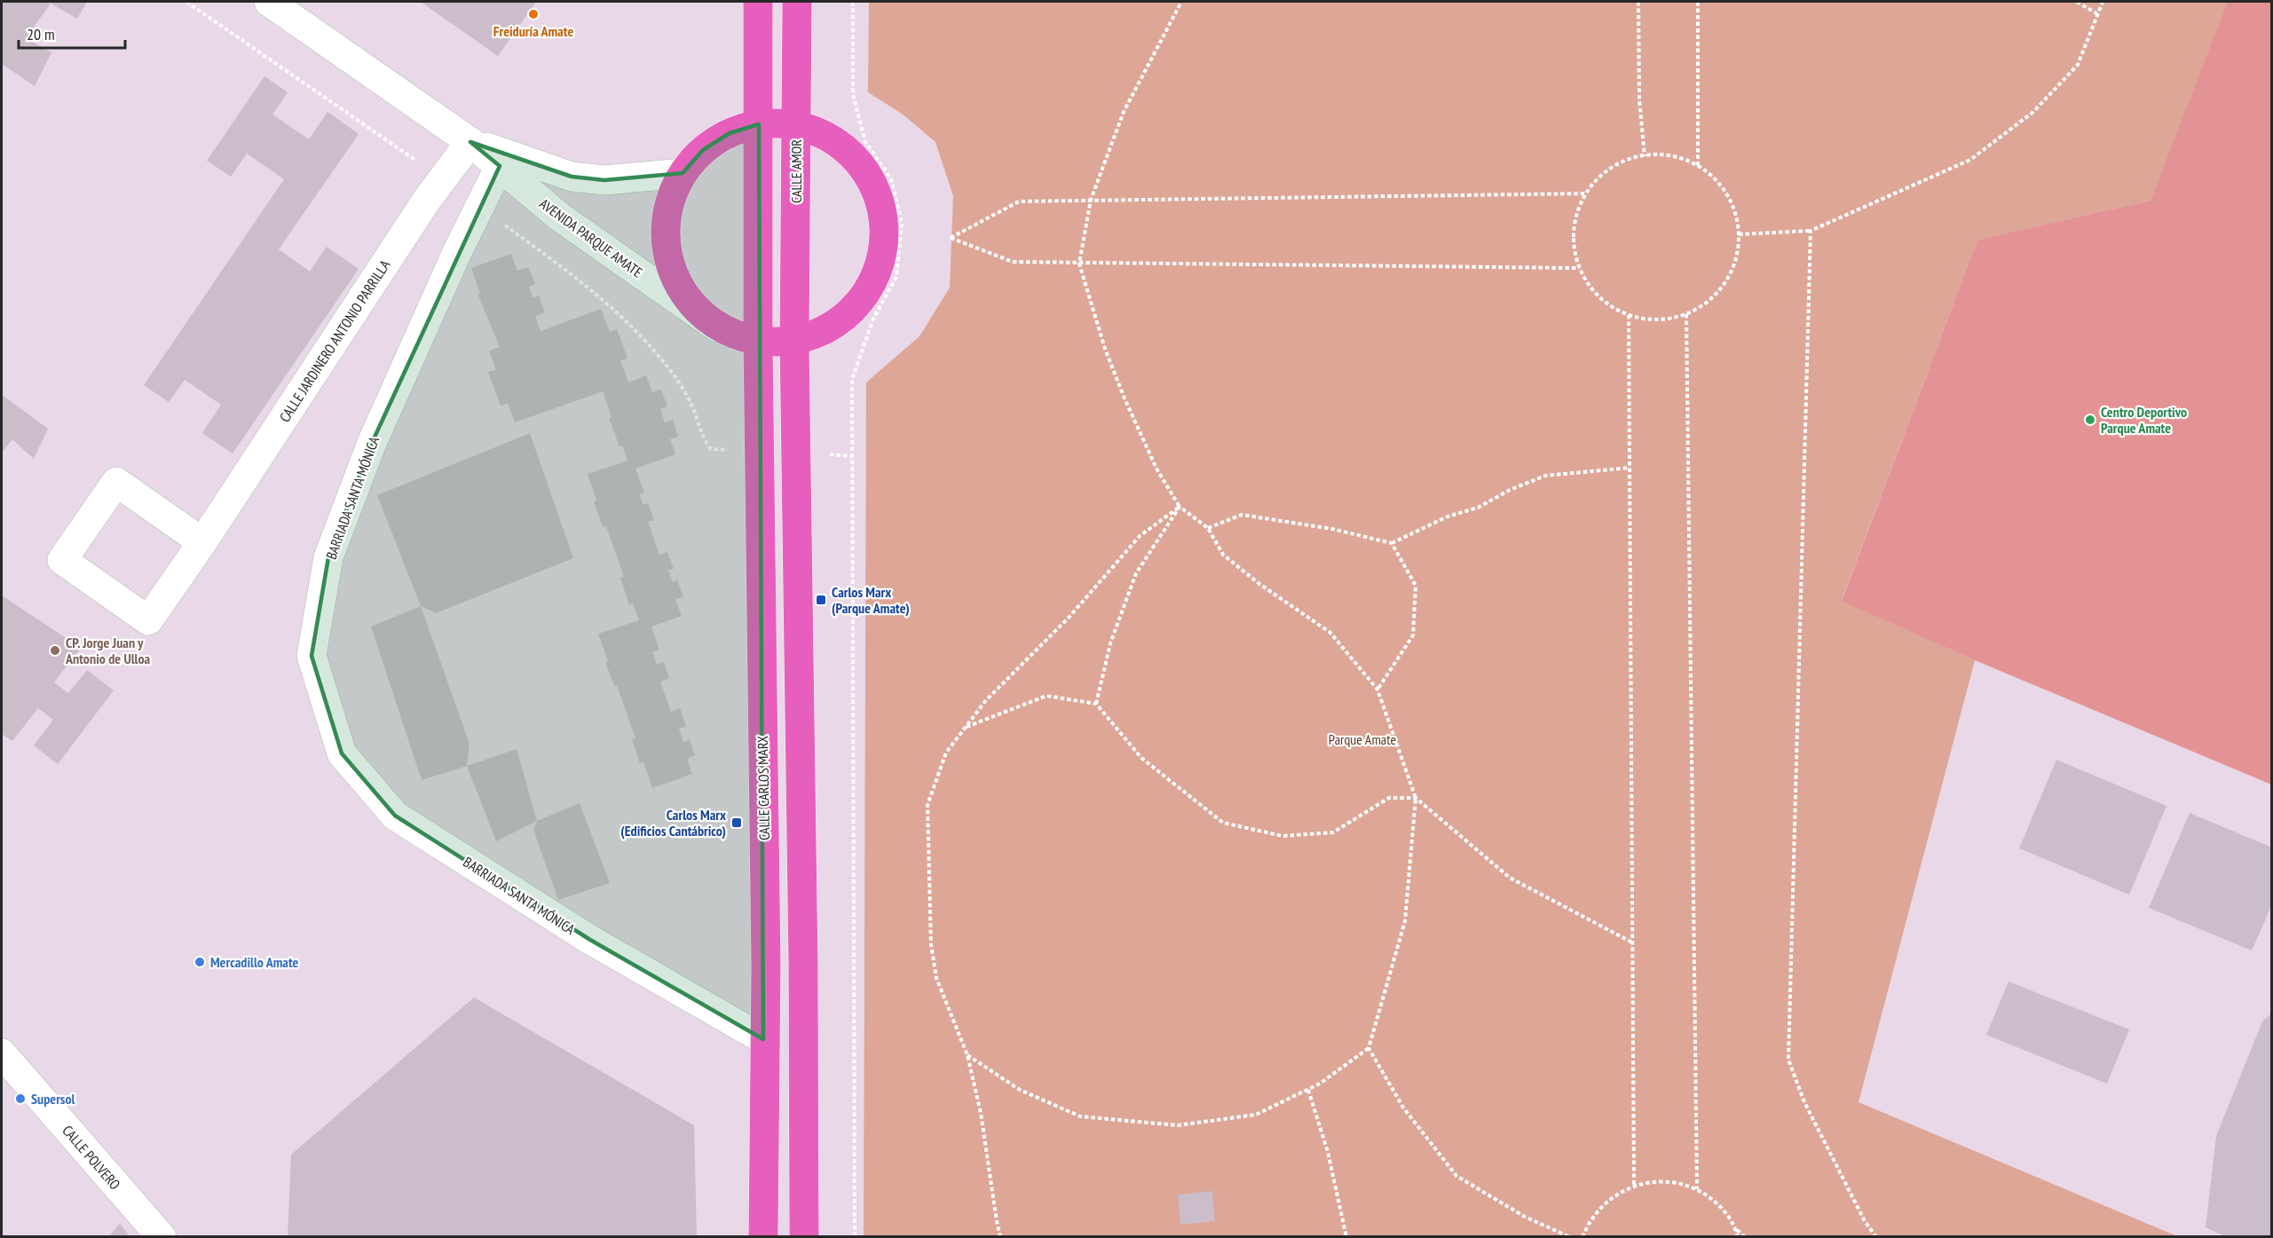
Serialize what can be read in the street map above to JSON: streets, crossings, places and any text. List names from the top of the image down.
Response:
{
  "streets": {
    "main road": ["CALLE AMOR", "CALLE CARLOS MARX"],
    "street": [
      "AVENIDA PARQUE AMATE",
      "CALLE JARDINERO ANTONIO PARRILLA",
      "BARRIADA SANTA MÓNICA",
      "CALLE POLVERO"
    ]
  },
  "crossings": [
    ["AVENIDA PARQUE AMATE", "CALLE JARDINERO ANTONIO PARRILLA"],
    ["AVENIDA PARQUE AMATE", "BARRIADA SANTA MÓNICA"],
    ["BARRIADA SANTA MÓNICA", "CALLE CARLOS MARX"]
  ],
  "parks": ["Parque Amate"],
  "places": {
    "other": [
      "Freiduría Amate",
      "Centro Deportivo Parque Amate",
      "CP. Jorge Juan y Antonio de Ulloa",
      "Mercadillo Amate",
      "Supersol"
    ],
    "transit": ["Carlos Marx (Parque Amate)", "Carlos Marx (Edificios Cantábrico)"]
  },
  "scale_bar": "20 m"
}
